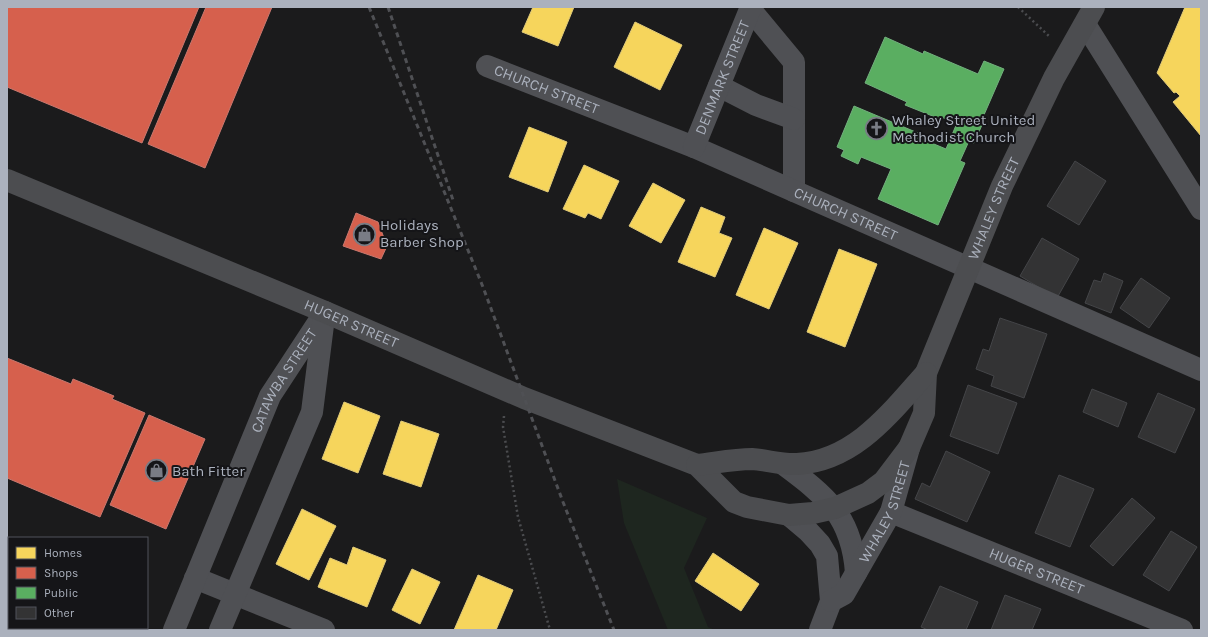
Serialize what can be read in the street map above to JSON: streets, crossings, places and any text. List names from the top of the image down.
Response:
{
  "streets": {
    "main road": ["WHALEY STREET", "HUGER STREET"],
    "street": ["DENMARK STREET", "CHURCH STREET", "CATAWBA STREET"]
  },
  "crossings": [
    ["DENMARK STREET", "CHURCH STREET"],
    ["CHURCH STREET", "WHALEY STREET"],
    ["WHALEY STREET", "HUGER STREET"],
    ["HUGER STREET", "CATAWBA STREET"]
  ],
  "places": {
    "church": ["Whaley Street United Methodist Church"],
    "shop": ["Holidays Barber Shop", "Bath Fitter"]
  },
  "legend": [
    "Homes",
    "Shops",
    "Public",
    "Other"
  ]
}
